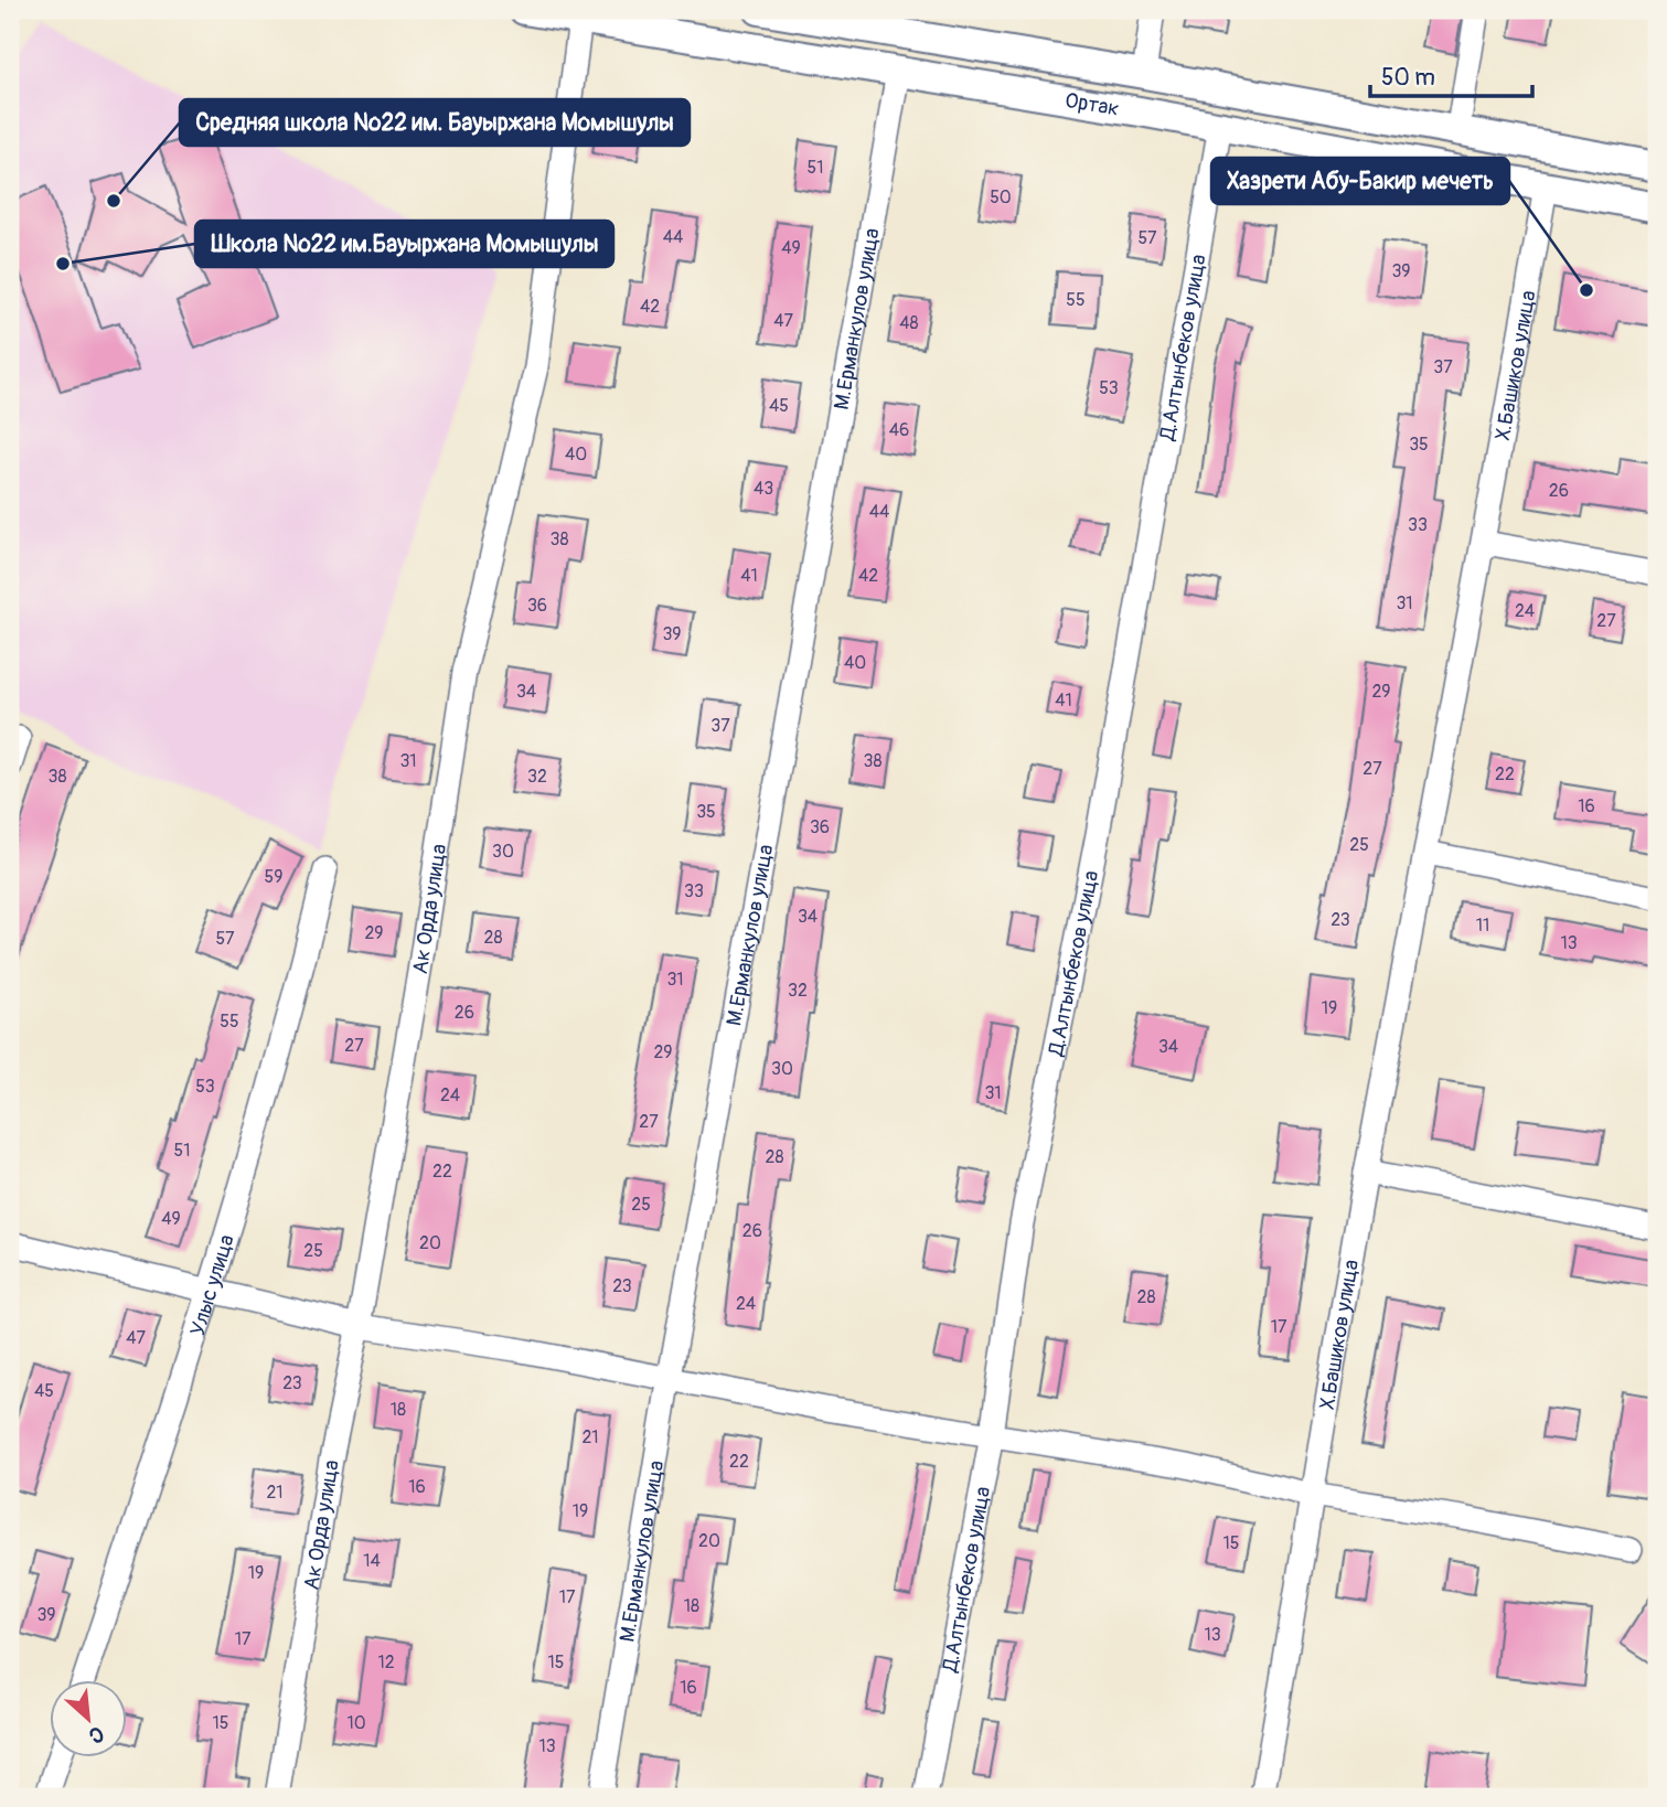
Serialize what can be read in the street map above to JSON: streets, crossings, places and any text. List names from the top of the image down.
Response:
{
  "streets": {
    "street": [
      "Ортак",
      "М.Ерманкулов улица",
      "Д.Алтынбеков улица",
      "Х.Башиков улица",
      "Ак Орда улица",
      "Улыс улица"
    ]
  },
  "crossings": [
    ["Ортак", "М.Ерманкулов улица"],
    ["Ортак", "Д.Алтынбеков улица"],
    ["Ортак", "Х.Башиков улица"],
    ["Ортак", "Ак Орда улица"]
  ],
  "places": ["Средняя школа №22 им. Бауыржана Момышулы", "Школа №22 им.Бауыржана Момышулы", "Хазрети Абу-Бакир мечеть"],
  "house_numbers": [
    "51",
    "50",
    "44",
    "57",
    "49",
    "39",
    "55",
    "42",
    "47",
    "48",
    "37",
    "53",
    "45",
    "46",
    "35",
    "40",
    "43",
    "26",
    "44",
    "33",
    "38",
    "41",
    "42",
    "31",
    "36",
    "24",
    "27",
    "39",
    "40",
    "34",
    "29",
    "41",
    "37",
    "31",
    "38",
    "27",
    "22",
    "38",
    "32",
    "16",
    "35",
    "36",
    "25",
    "30",
    "59",
    "33",
    "34",
    "23",
    "11",
    "29",
    "28",
    "57",
    "13",
    "31",
    "32",
    "19",
    "26",
    "55",
    "27",
    "34",
    "29",
    "30",
    "53",
    "31",
    "24",
    "27",
    "51",
    "28",
    "22",
    "25",
    "49",
    "26",
    "20",
    "25",
    "23",
    "28",
    "24",
    "17",
    "47",
    "23",
    "45",
    "18",
    "21",
    "22",
    "16",
    "21",
    "19",
    "20",
    "15",
    "14",
    "19",
    "17",
    "18",
    "39",
    "13",
    "17",
    "12",
    "15",
    "16",
    "15",
    "10",
    "13"
  ],
  "scale_bar": "50 m",
  "north": "bottom right"
}
